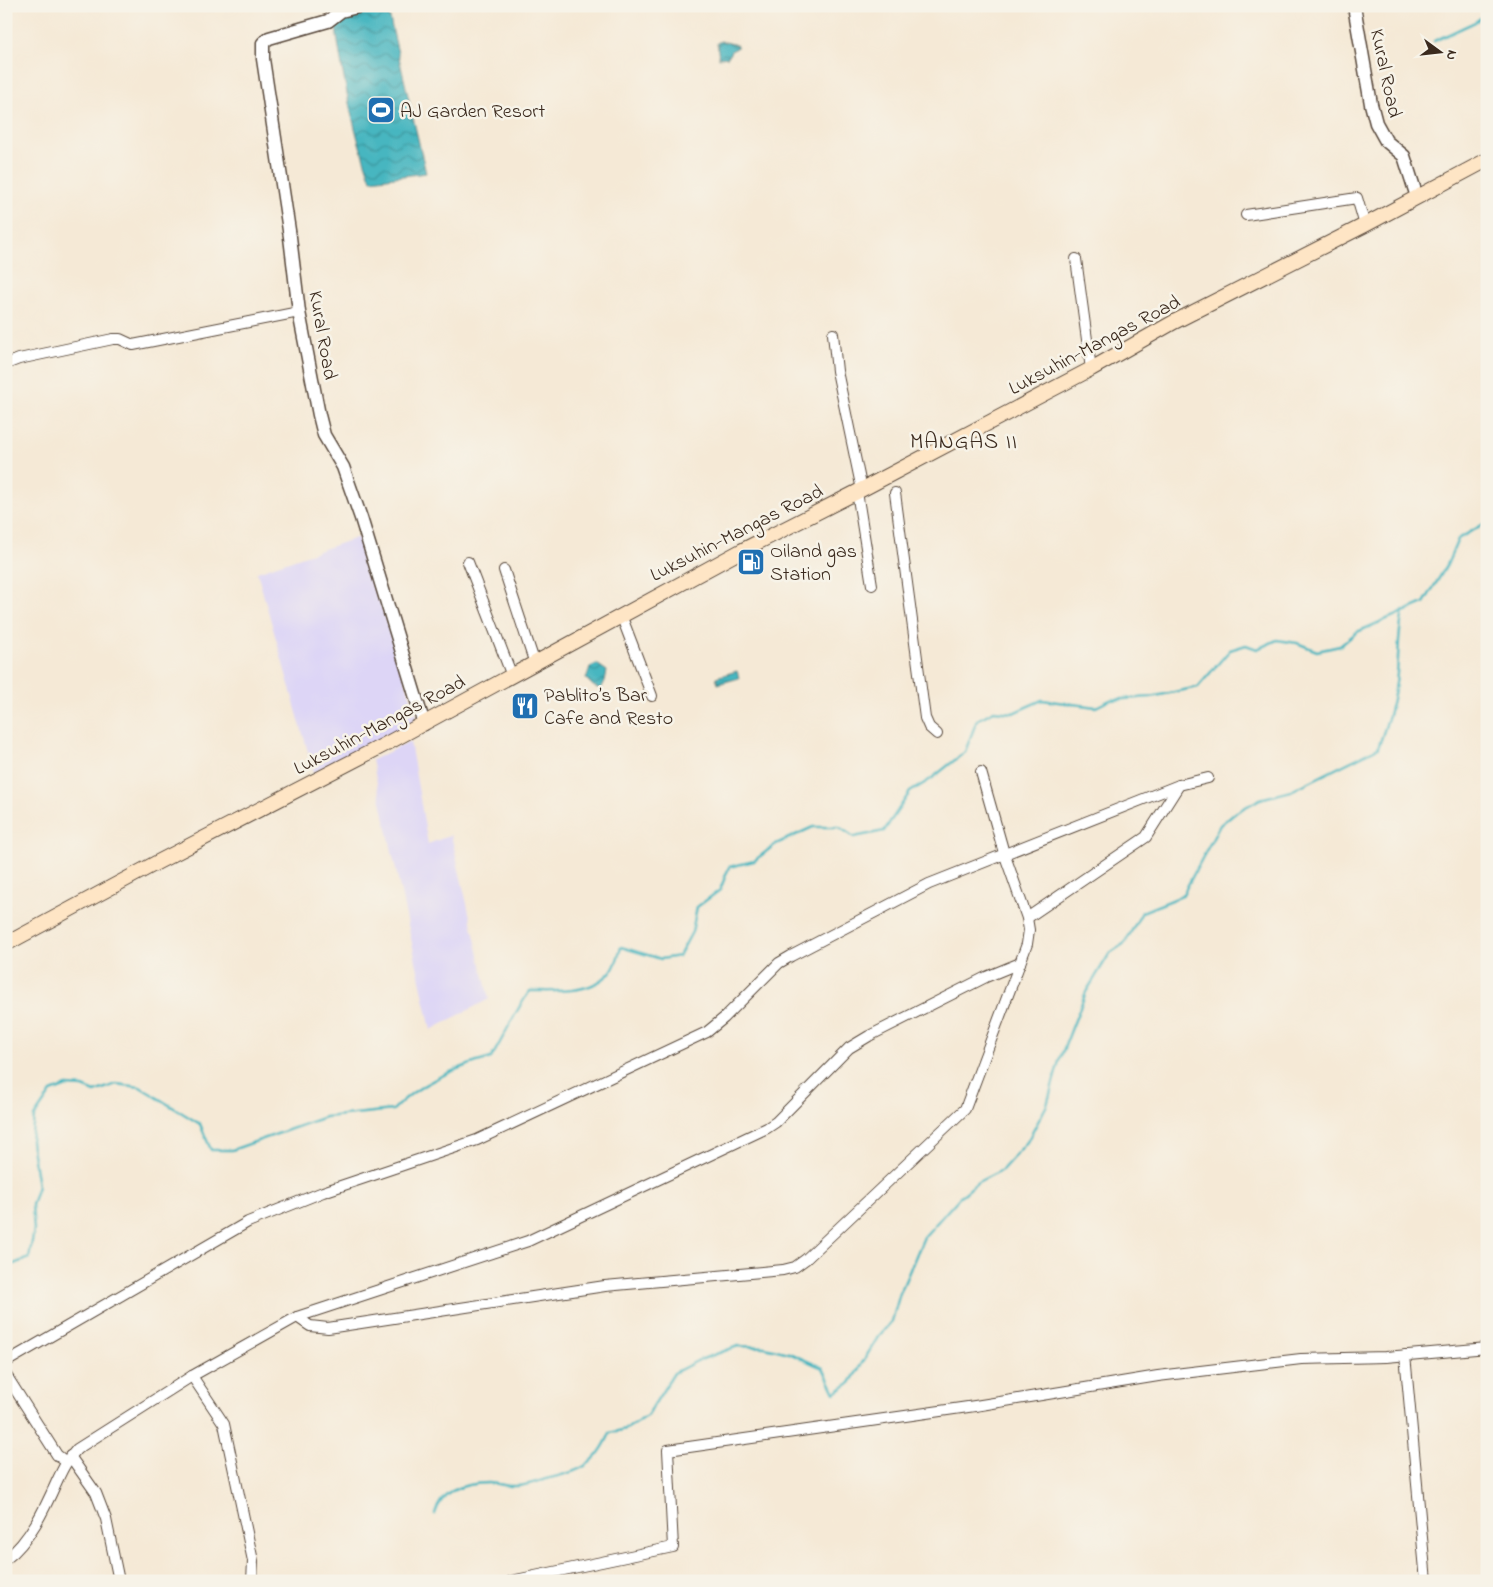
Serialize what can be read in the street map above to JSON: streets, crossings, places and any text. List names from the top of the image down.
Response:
{
  "streets": {
    "main road": ["Luksuhin-Mangas Road"],
    "street": ["Kural Road"]
  },
  "crossings": [
    ["Kural Road", "Luksuhin-Mangas Road"]
  ],
  "districts": ["MANGAS II"],
  "places": {
    "sports": ["AJ Garden Resort"],
    "fuel station": ["Oiland gas Station"],
    "restaurant": ["Pablito’s Bar Cafe and Resto"]
  },
  "north": "right"
}
